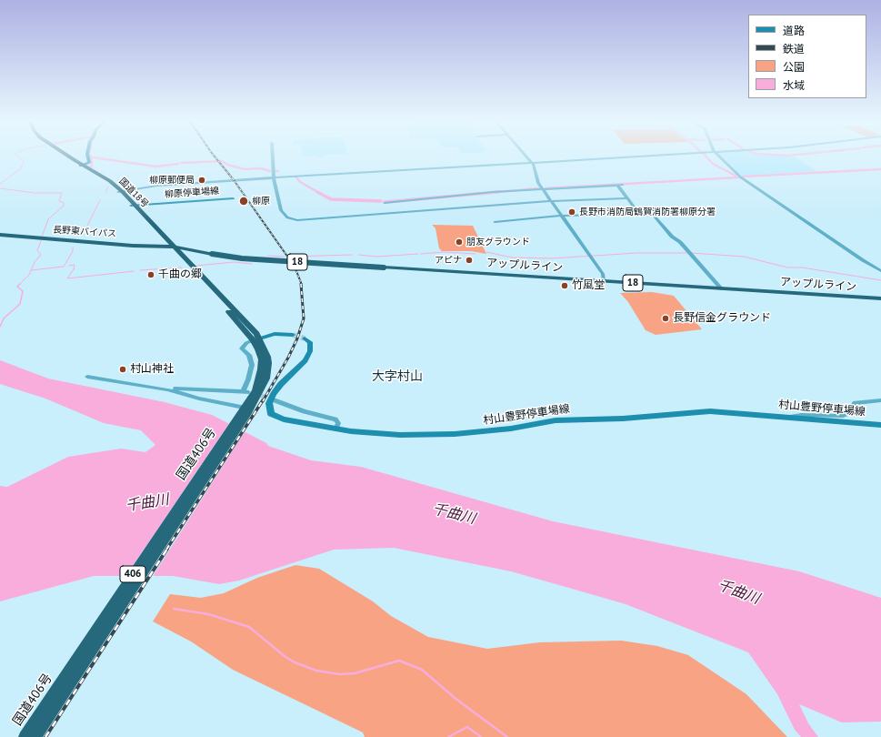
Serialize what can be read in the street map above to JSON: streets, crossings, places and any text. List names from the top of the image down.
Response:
{
  "streets": {
    "highway": [
      "国道18号",
      "長野東バイパス",
      "18",
      "アップルライン",
      "国道406号",
      "406"
    ],
    "main road": ["柳原停車場線", "村山豊野停車場線"]
  },
  "crossings": [
    ["国道18号", "柳原停車場線"],
    ["国道18号", "長野東バイパス"],
    ["国道18号", "アップルライン"],
    ["国道18号", "国道406号"],
    ["長野東バイパス", "アップルライン"],
    ["長野東バイパス", "国道406号"],
    ["アップルライン", "国道406号"]
  ],
  "districts": ["大字村山"],
  "water": ["千曲川"],
  "places": [
    "柳原郵便局",
    "柳原",
    "長野市消防局鶴賀消防署柳原分署",
    "朋友グラウンド",
    "アピナ",
    "千曲の郷",
    "竹風堂",
    "長野信金グラウンド",
    "村山神社"
  ],
  "legend": [
    "道路",
    "鉄道",
    "公園",
    "水域"
  ]
}
